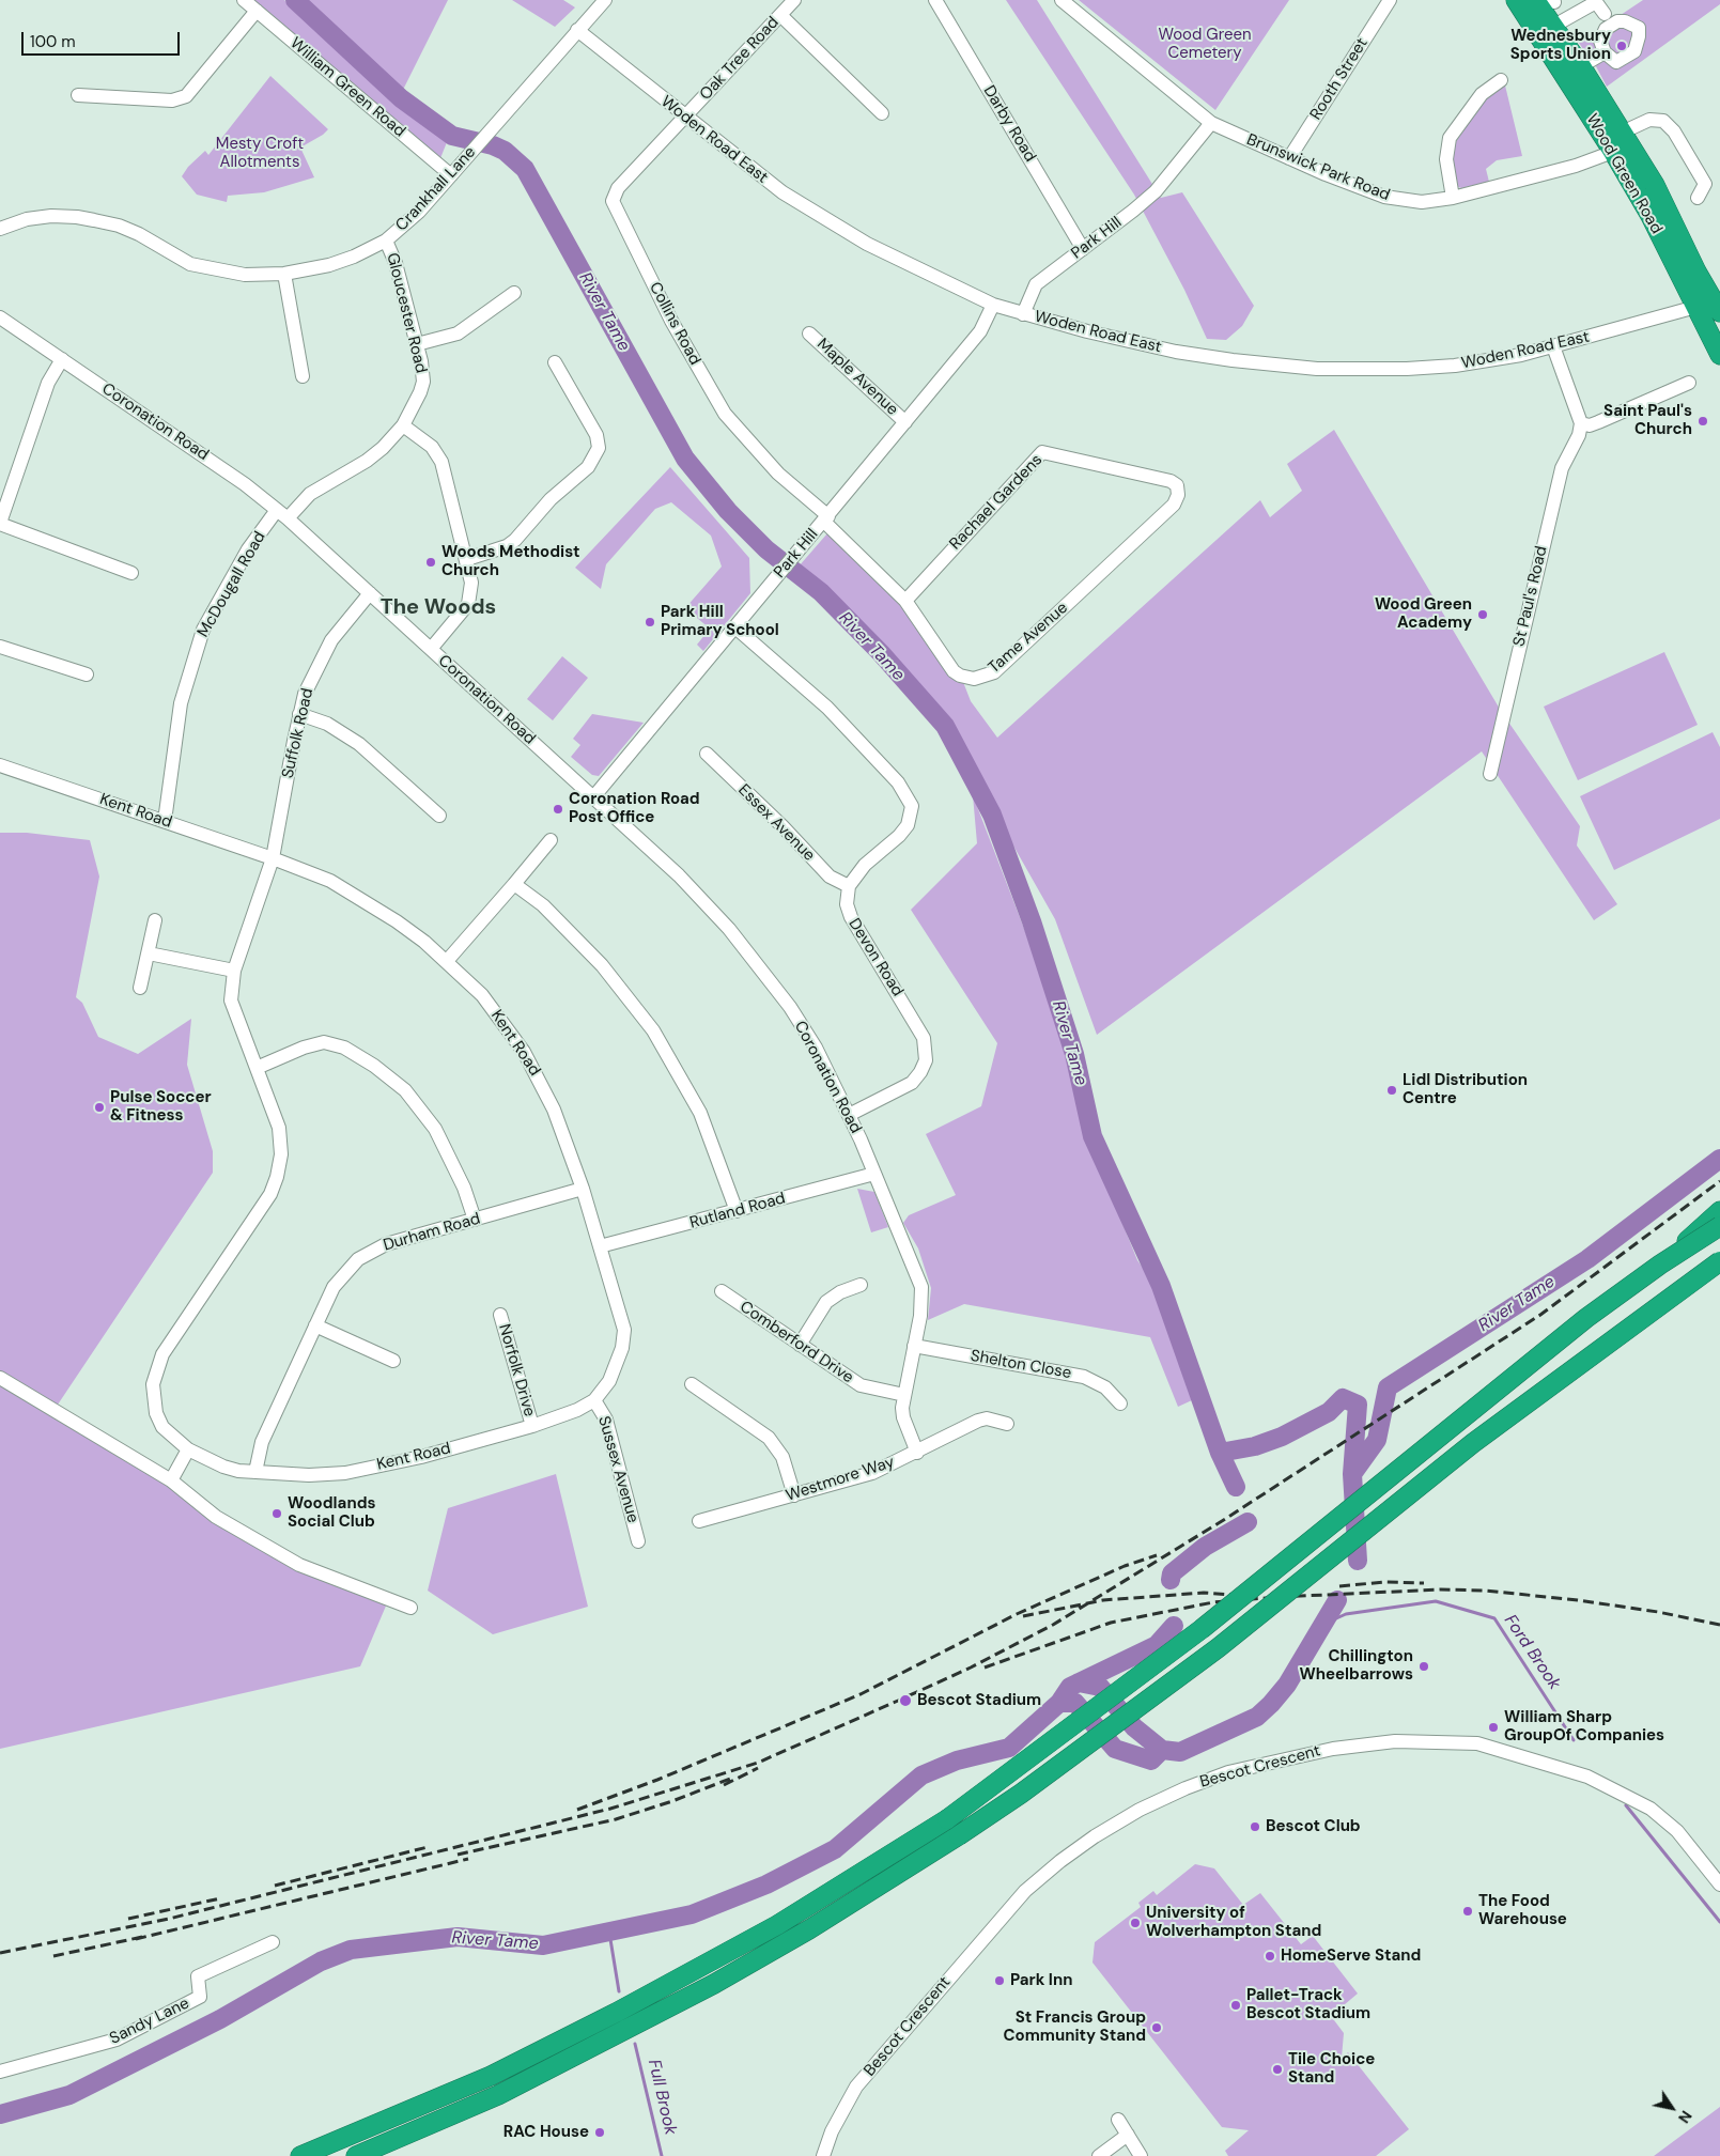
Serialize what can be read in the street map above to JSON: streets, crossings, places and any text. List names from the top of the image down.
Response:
{
  "streets": {
    "highway": ["Wood Green Road"],
    "street": [
      "Oak Tree Road",
      "Rooth Street",
      "William Green Road",
      "Darby Road",
      "Woden Road East",
      "Brunswick Park Road",
      "Crankhall Lane",
      "Park Hill",
      "Gloucester Road",
      "Collins Road",
      "Maple Avenue",
      "Coronation Road",
      "Rachael Gardens",
      "McDougall Road",
      "St Paul's Road",
      "Tame Avenue",
      "Suffolk Road",
      "Kent Road",
      "Essex Avenue",
      "Devon Road",
      "Rutland Road",
      "Durham Road",
      "Comberford Drive",
      "Shelton Close",
      "Norfolk Drive",
      "Sussex Avenue",
      "Westmore Way",
      "Bescot Crescent",
      "Sandy Lane"
    ]
  },
  "crossings": [
    ["Oak Tree Road", "Woden Road East"],
    ["Oak Tree Road", "Collins Road"],
    ["Rooth Street", "Brunswick Park Road"],
    ["William Green Road", "Crankhall Lane"],
    ["Darby Road", "Park Hill"],
    ["Woden Road East", "Wood Green Road"],
    ["Woden Road East", "Crankhall Lane"],
    ["Woden Road East", "Park Hill"],
    ["Woden Road East", "Collins Road"],
    ["Brunswick Park Road", "Wood Green Road"],
    ["Brunswick Park Road", "Park Hill"],
    ["Crankhall Lane", "Gloucester Road"],
    ["Park Hill", "Collins Road"],
    ["Park Hill", "Maple Avenue"],
    ["Park Hill", "Coronation Road"],
    ["Park Hill", "Tame Avenue"],
    ["Gloucester Road", "Coronation Road"],
    ["Gloucester Road", "McDougall Road"],
    ["Collins Road", "Tame Avenue"],
    ["Coronation Road", "McDougall Road"],
    ["Coronation Road", "Suffolk Road"],
    ["Coronation Road", "Devon Road"],
    ["Coronation Road", "Rutland Road"],
    ["Coronation Road", "Comberford Drive"],
    ["Coronation Road", "Shelton Close"],
    ["Coronation Road", "Westmore Way"],
    ["Rachael Gardens", "Tame Avenue"],
    ["McDougall Road", "Kent Road"],
    ["Suffolk Road", "Kent Road"],
    ["Kent Road", "Rutland Road"],
    ["Kent Road", "Durham Road"],
    ["Kent Road", "Norfolk Drive"],
    ["Kent Road", "Sussex Avenue"],
    ["Essex Avenue", "Devon Road"]
  ],
  "districts": ["The Woods"],
  "water": ["River Tame", "Ford Brook", "Full Brook"],
  "parks": ["Wood Green Cemetery", "Mesty Croft Allotments"],
  "places": [
    "Wednesbury Sports Union",
    "Saint Paul's Church",
    "Woods Methodist Church",
    "Wood Green Academy",
    "Park Hill Primary School",
    "Coronation Road Post Office",
    "Lidl Distribution Centre",
    "Pulse Soccer & Fitness",
    "Woodlands Social Club",
    "Chillington Wheelbarrows",
    "Bescot Stadium",
    "William Sharp GroupOf Companies",
    "Bescot Club",
    "The Food Warehouse",
    "University of Wolverhampton Stand",
    "HomeServe Stand",
    "Park Inn",
    "Pallet-Track Bescot Stadium",
    "St Francis Group Community Stand",
    "Tile Choice Stand",
    "RAC House"
  ],
  "scale_bar": "100 m",
  "north": "bottom right"
}
